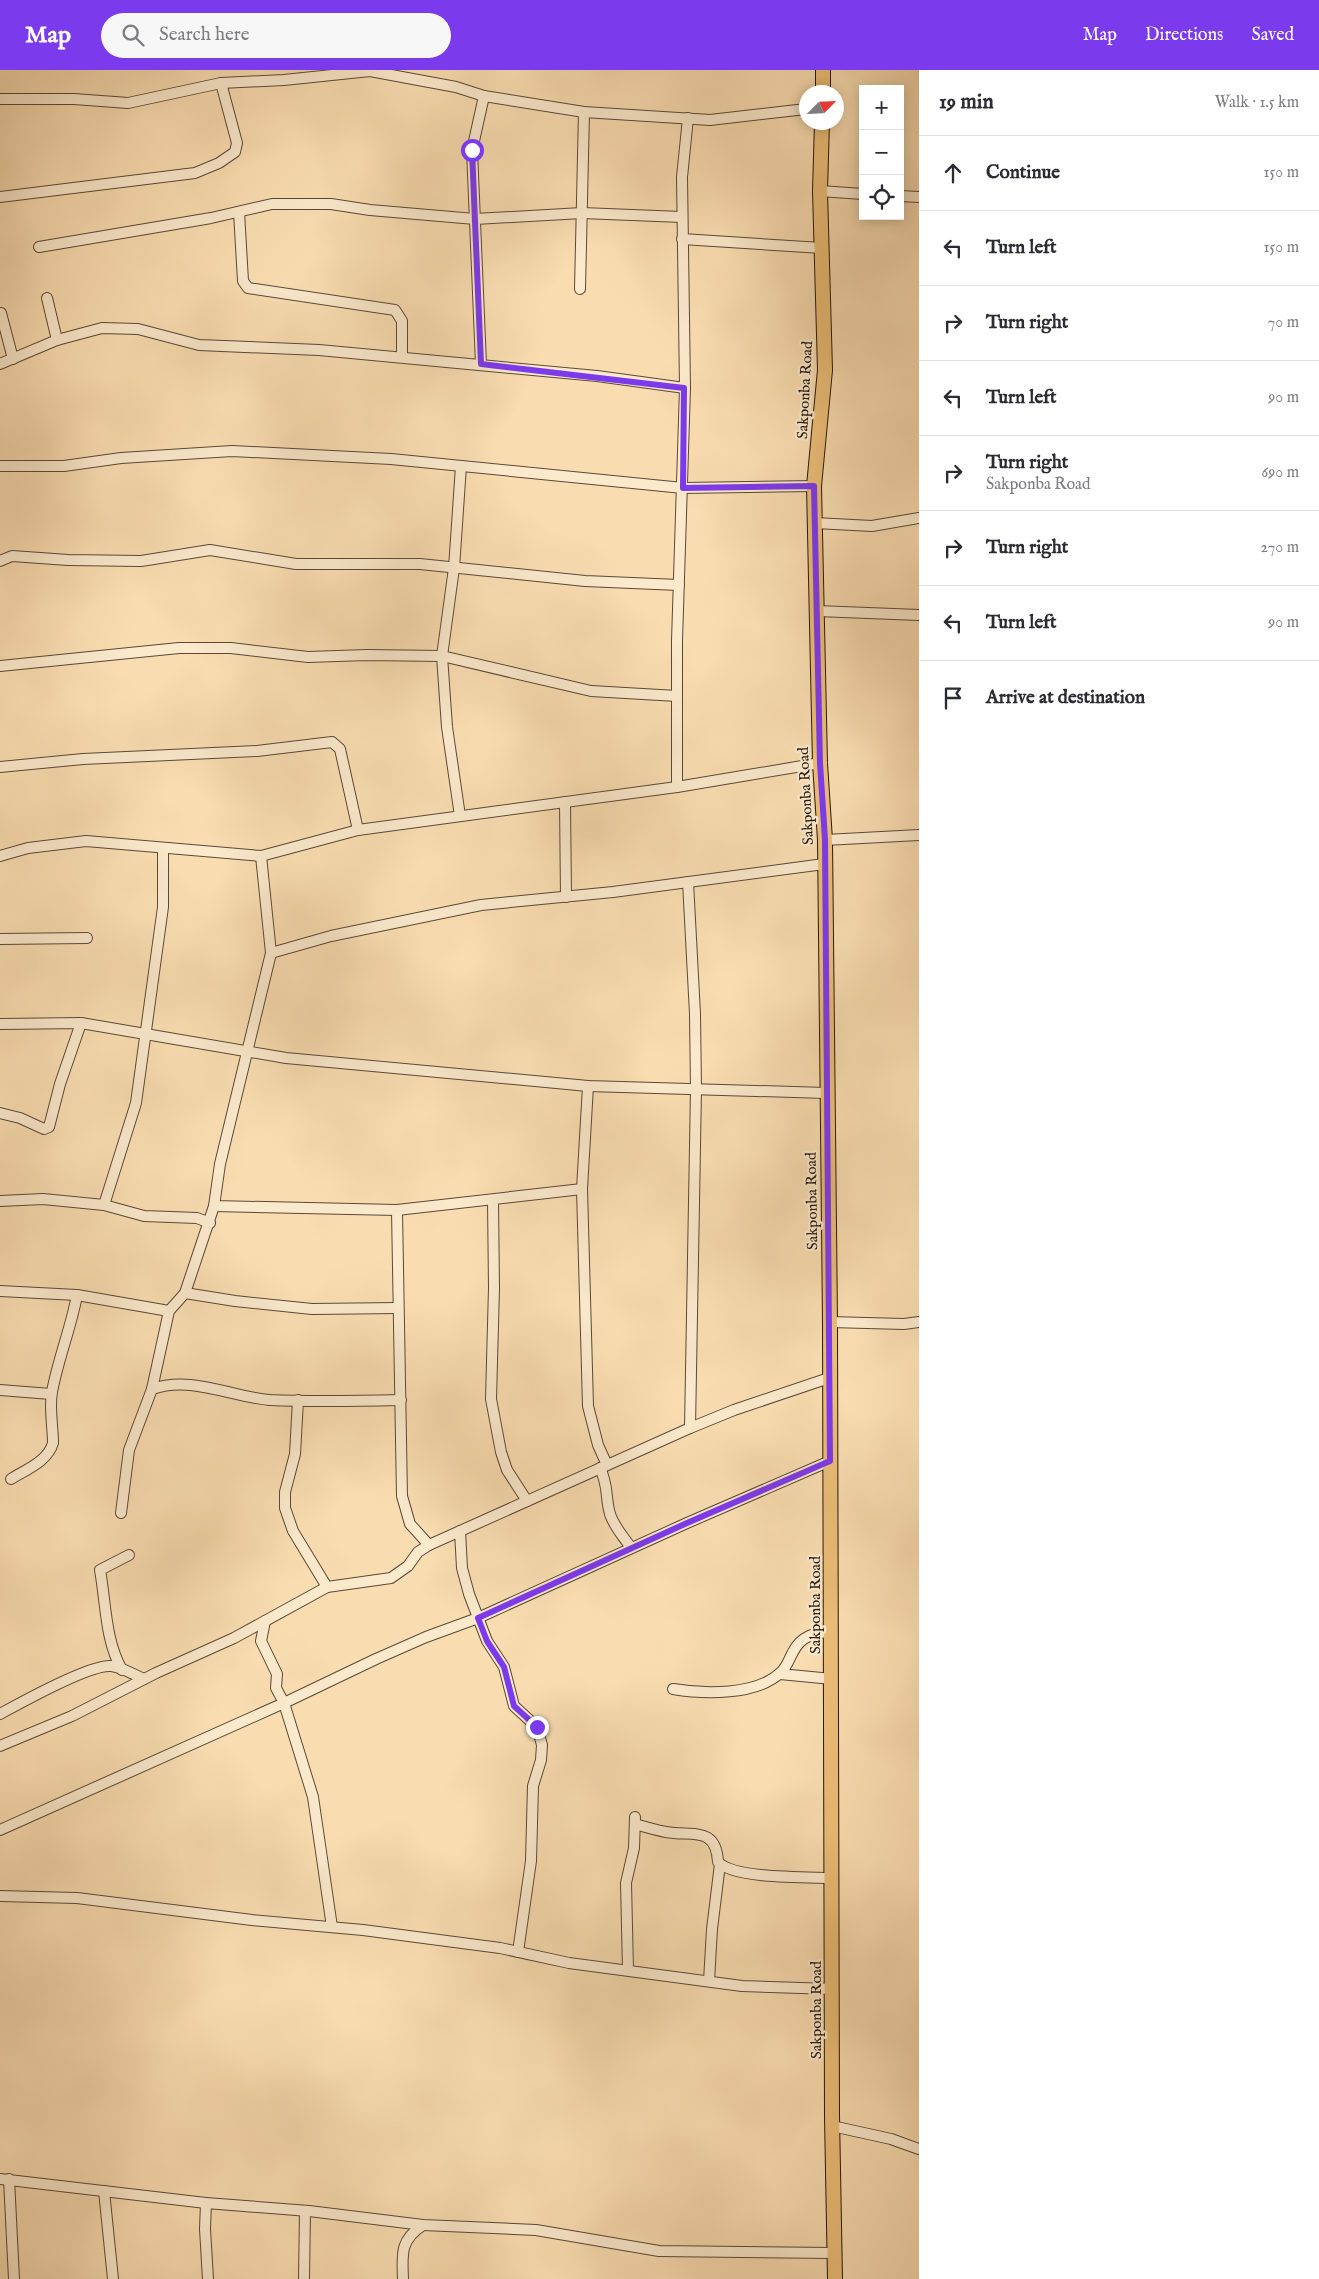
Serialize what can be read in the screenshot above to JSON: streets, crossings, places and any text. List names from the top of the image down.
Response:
{
  "streets": {
    "main road": ["Sakponba Road"]
  },
  "north": "top right",
  "page": {
    "header": "Map",
    "search": "Search here",
    "nav": ["Map", "Directions", "Saved"],
    "heading": ["19 min", "Walk · 1.5 km"],
    "map_buttons": ["+", "−"],
    "list": [
      ["Continue", "150 m"],
      ["Turn left", "150 m"],
      ["Turn right", "70 m"],
      ["Turn left", "90 m"],
      ["Turn right", "Sakponba Road", "690 m"],
      ["Turn right", "270 m"],
      ["Turn left", "90 m"],
      "Arrive at destination"
    ]
  }
}
